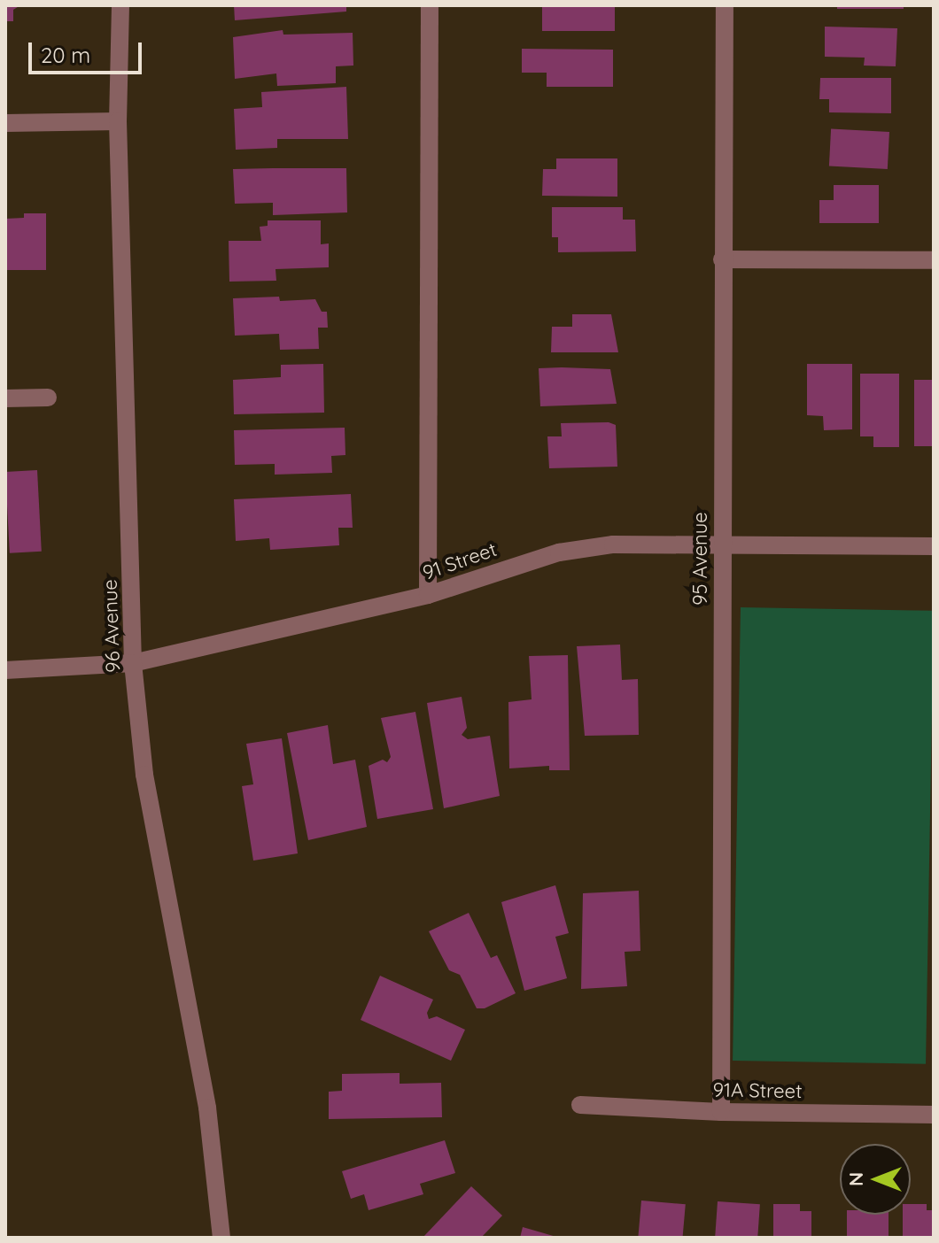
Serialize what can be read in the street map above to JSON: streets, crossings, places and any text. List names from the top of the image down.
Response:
{
  "streets": {
    "street": [
      "95 Avenue",
      "91 Street",
      "96 Avenue",
      "91A Street"
    ]
  },
  "crossings": [
    ["95 Avenue", "91 Street"],
    ["95 Avenue", "91A Street"],
    ["91 Street", "96 Avenue"]
  ],
  "scale_bar": "20 m",
  "north": "left"
}
